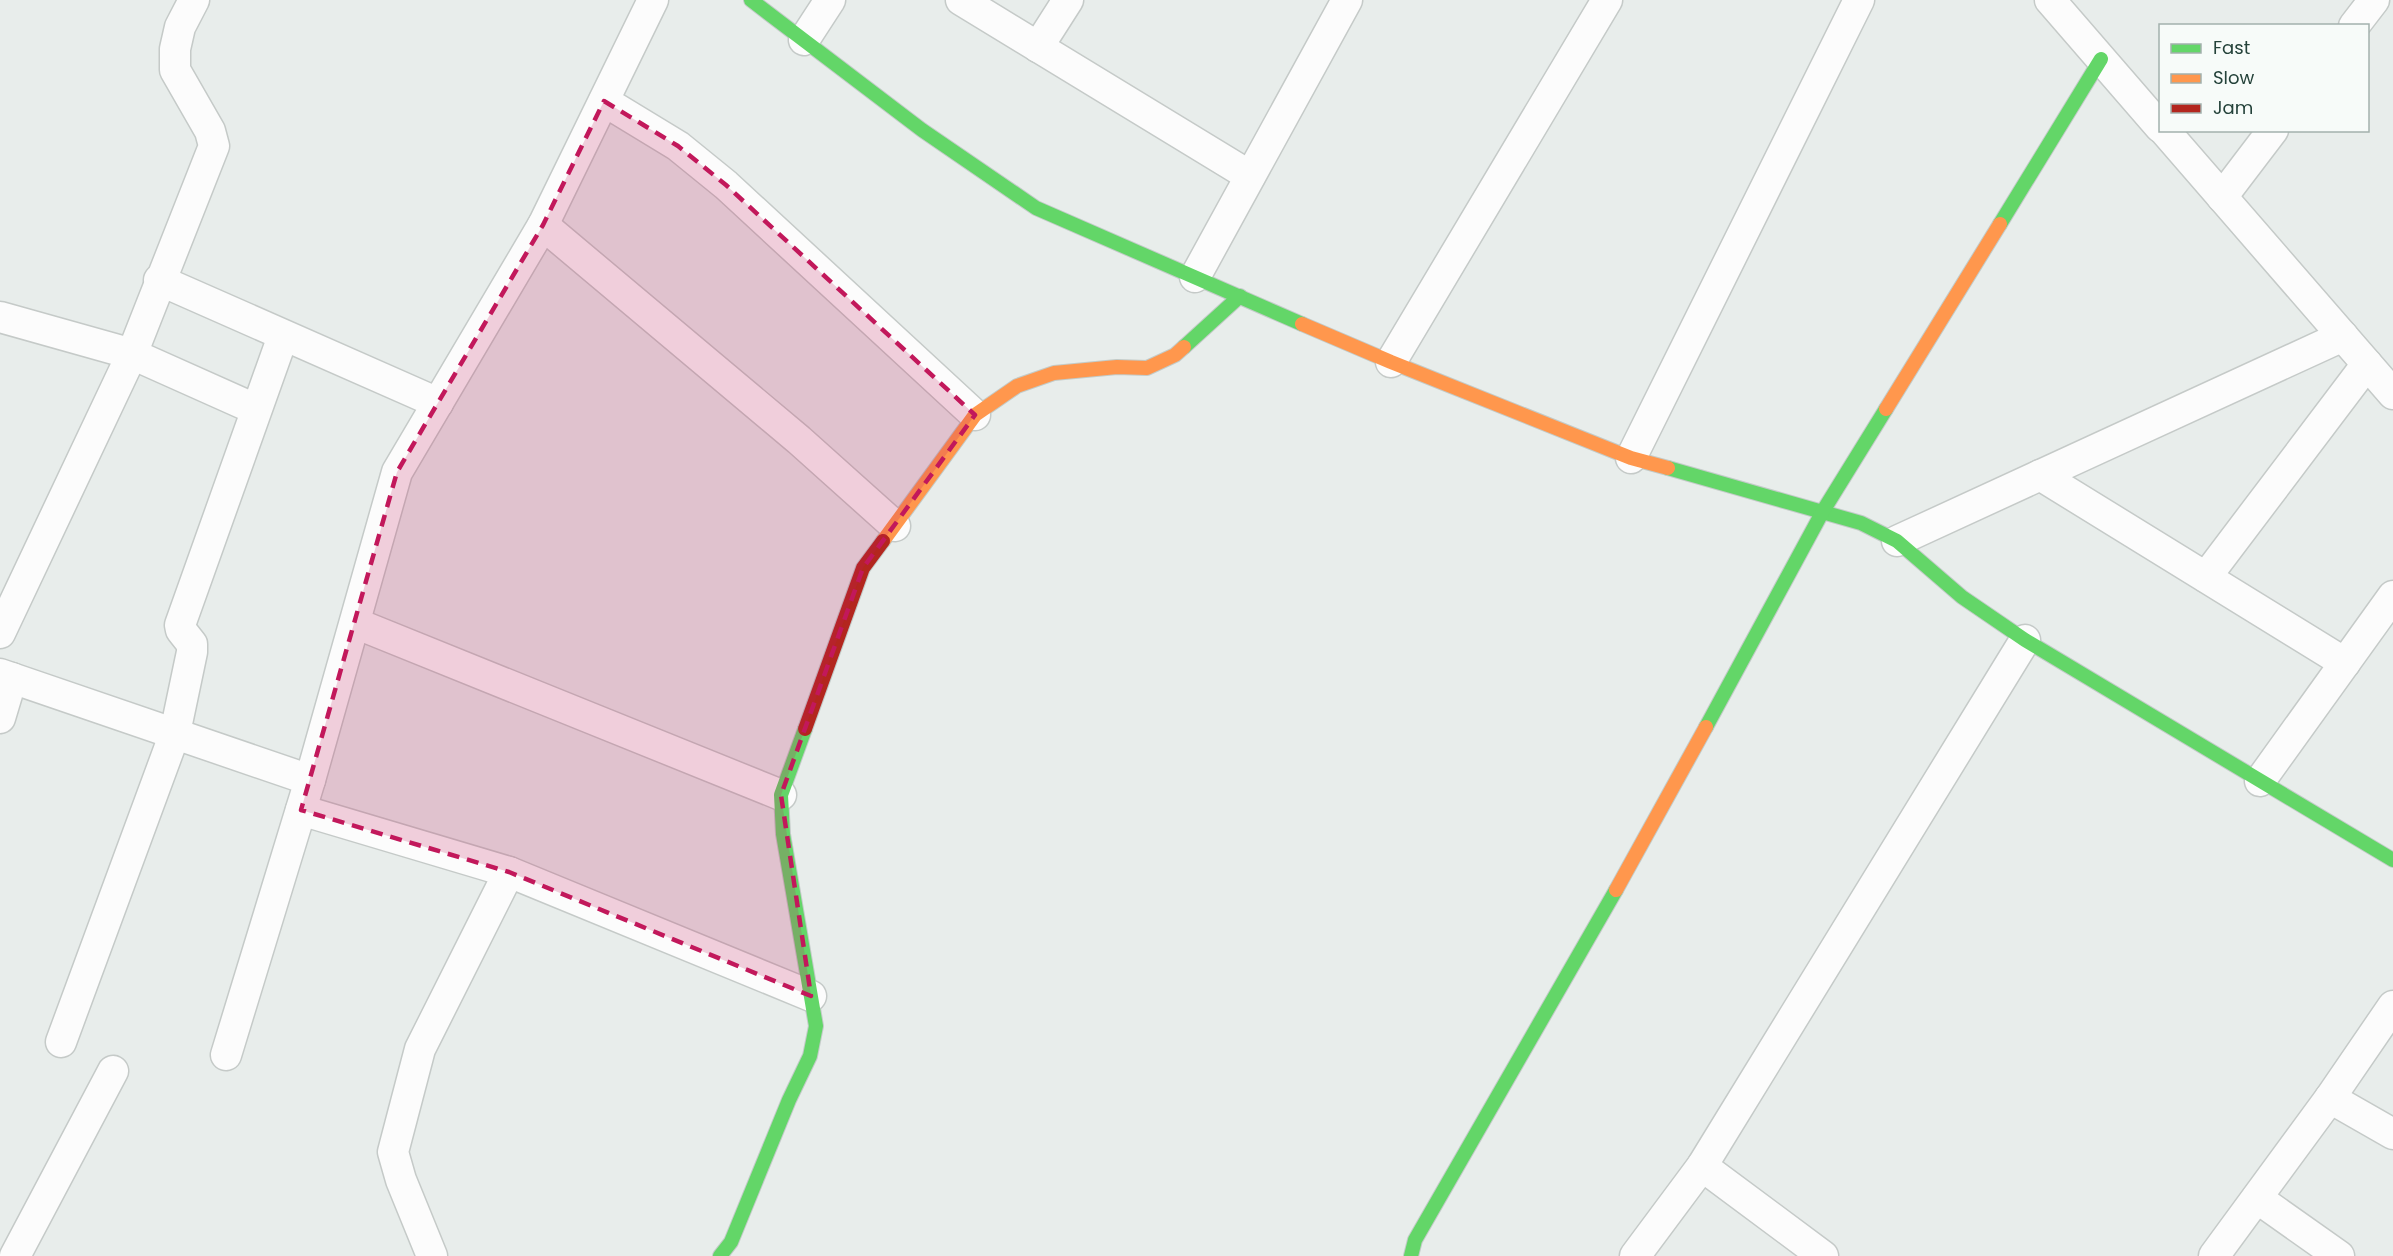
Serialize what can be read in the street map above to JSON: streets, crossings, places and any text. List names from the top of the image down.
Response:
{
  "legend": ["Fast", "Slow", "Jam"]
}
